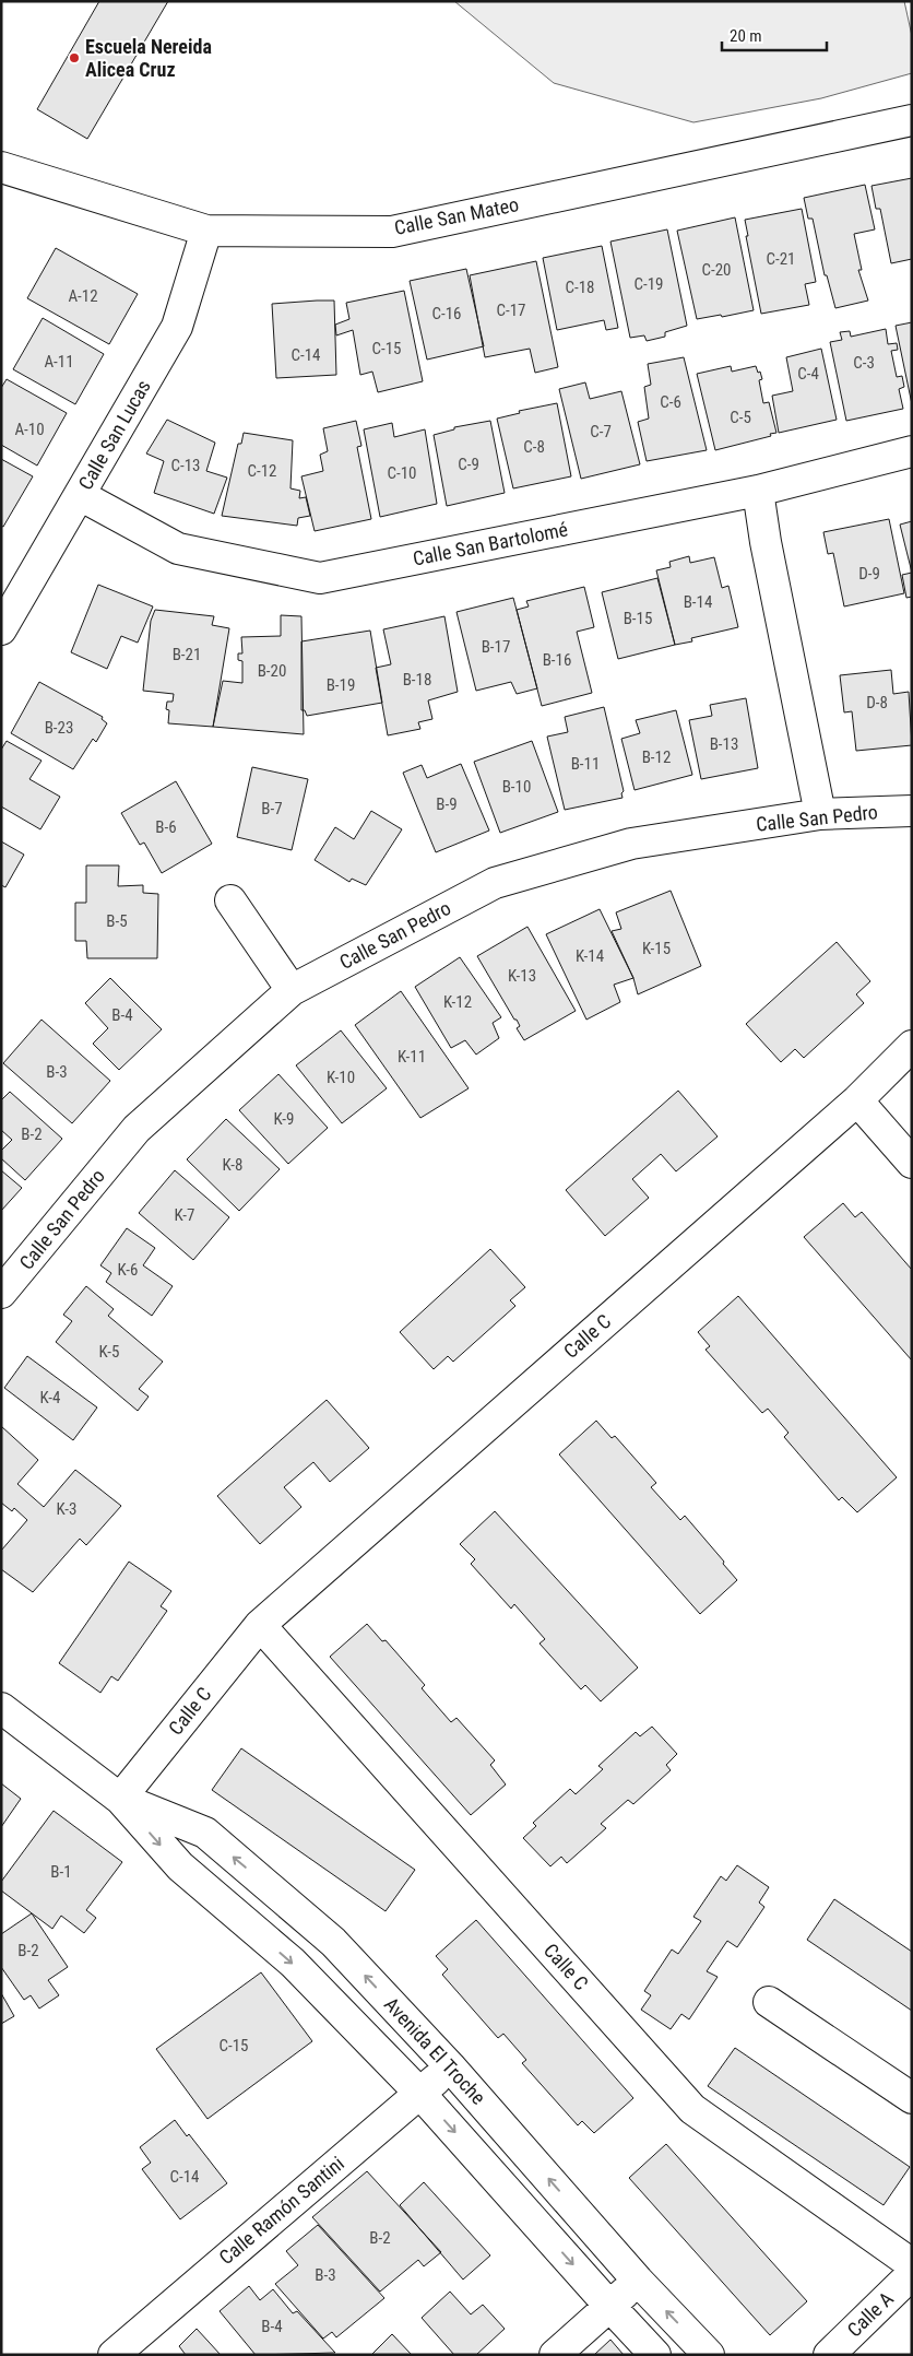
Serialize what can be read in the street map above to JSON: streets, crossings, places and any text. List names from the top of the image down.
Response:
{
  "streets": {
    "street": [
      "Calle San Mateo",
      "Calle San Lucas",
      "Calle San Bartolomé",
      "Calle San Pedro",
      "Calle C",
      "Avenida El Troche",
      "Calle Ramón Santini",
      "Calle A"
    ]
  },
  "crossings": [
    ["Calle San Mateo", "Calle San Lucas"],
    ["Calle San Lucas", "Calle San Bartolomé"],
    ["Calle C", "Avenida El Troche"],
    ["Avenida El Troche", "Calle Ramón Santini"]
  ],
  "places": ["Escuela Nereida Alicea Cruz"],
  "house_numbers": [
    "C-21",
    "C-20",
    "C-19",
    "C-18",
    "A-12",
    "C-17",
    "C-16",
    "C-15",
    "C-14",
    "A-11",
    "C-3",
    "C-4",
    "C-6",
    "C-5",
    "A-10",
    "C-7",
    "C-8",
    "C-9",
    "C-13",
    "C-12",
    "C-10",
    "D-9",
    "B-14",
    "B-15",
    "B-17",
    "B-21",
    "B-16",
    "B-20",
    "B-18",
    "B-19",
    "D-8",
    "B-23",
    "B-13",
    "B-12",
    "B-11",
    "B-10",
    "B-9",
    "B-7",
    "B-6",
    "B-5",
    "K-15",
    "K-14",
    "K-13",
    "K-12",
    "B-4",
    "K-11",
    "B-3",
    "K-10",
    "K-9",
    "B-2",
    "K-8",
    "K-7",
    "K-6",
    "K-5",
    "K-4",
    "K-3",
    "B-1",
    "B-2",
    "C-15",
    "C-14",
    "B-2",
    "B-3",
    "B-4"
  ],
  "scale_bar": "20 m"
}
